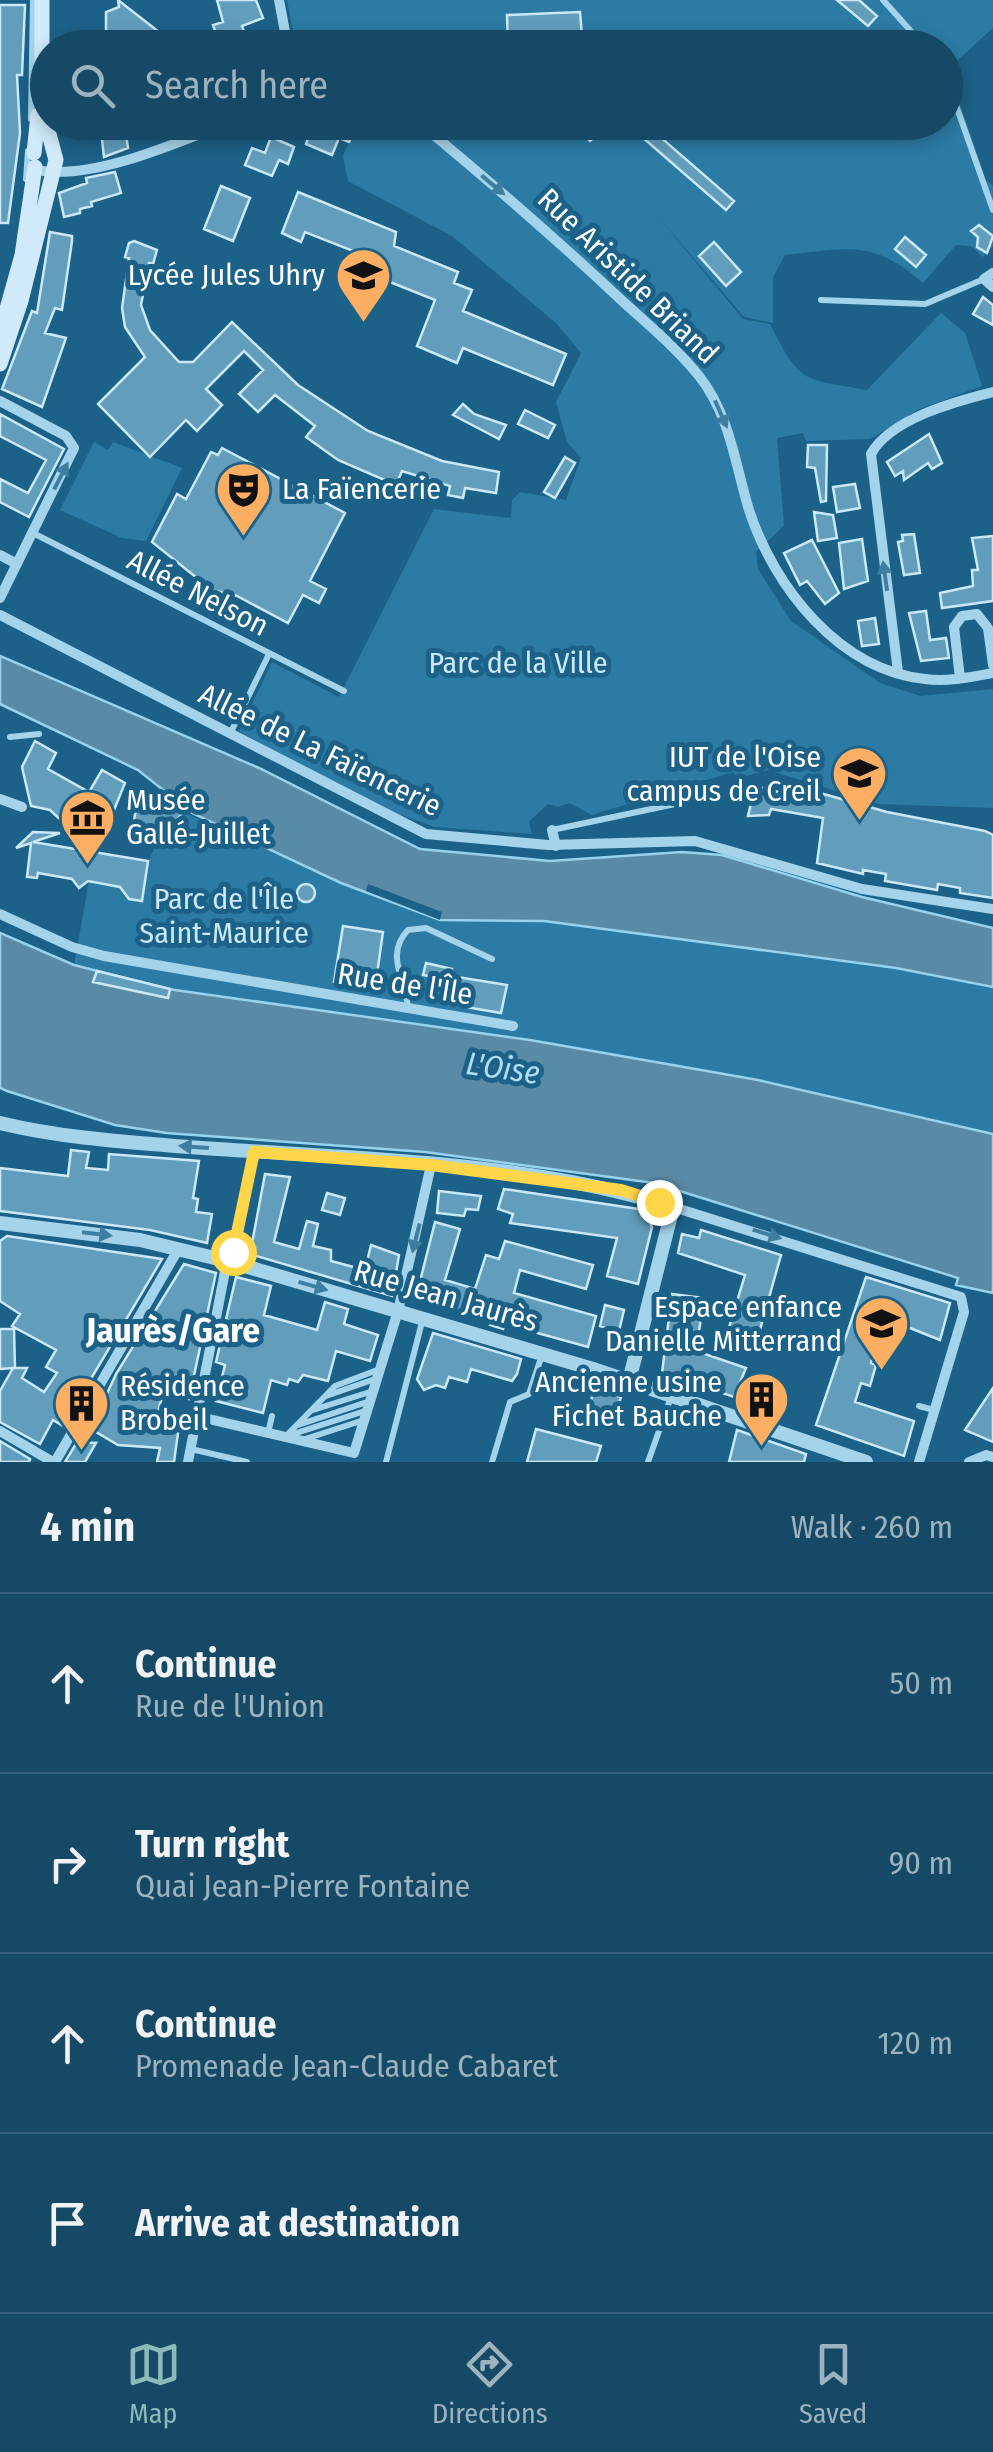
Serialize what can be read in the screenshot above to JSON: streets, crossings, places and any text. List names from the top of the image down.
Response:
{
  "streets": {
    "street": [
      "Rue Aristide Briand",
      "Allée de La Faïencerie",
      "Rue de l'Île",
      "Rue Jean Jaurès"
    ],
    "lane": ["Allée Nelson"]
  },
  "one_way": ["Rue Aristide Briand"],
  "districts": ["Jaurès/Gare"],
  "water": ["L'Oise"],
  "parks": ["Parc de la Ville", "Parc de l'Île Saint-Maurice"],
  "places": {
    "school or university": ["Lycée Jules Uhry", "IUT de l'Oise campus de Creil", "Espace enfance Danielle Mitterrand"],
    "theatre": ["La Faïencerie"],
    "museum": ["Musée Gallé-Juillet"],
    "building": ["Ancienne usine Fichet Bauche", "Résidence Brobeil"]
  },
  "page": {
    "search": "Search here",
    "heading": ["4 min", "Walk · 260 m"],
    "list": [
      ["Continue", "Rue de l'Union", "50 m"],
      ["Turn right", "Quai Jean-Pierre Fontaine", "90 m"],
      ["Continue", "Promenade Jean-Claude Cabaret", "120 m"],
      "Arrive at destination"
    ],
    "nav": ["Map", "Directions", "Saved"]
  }
}
